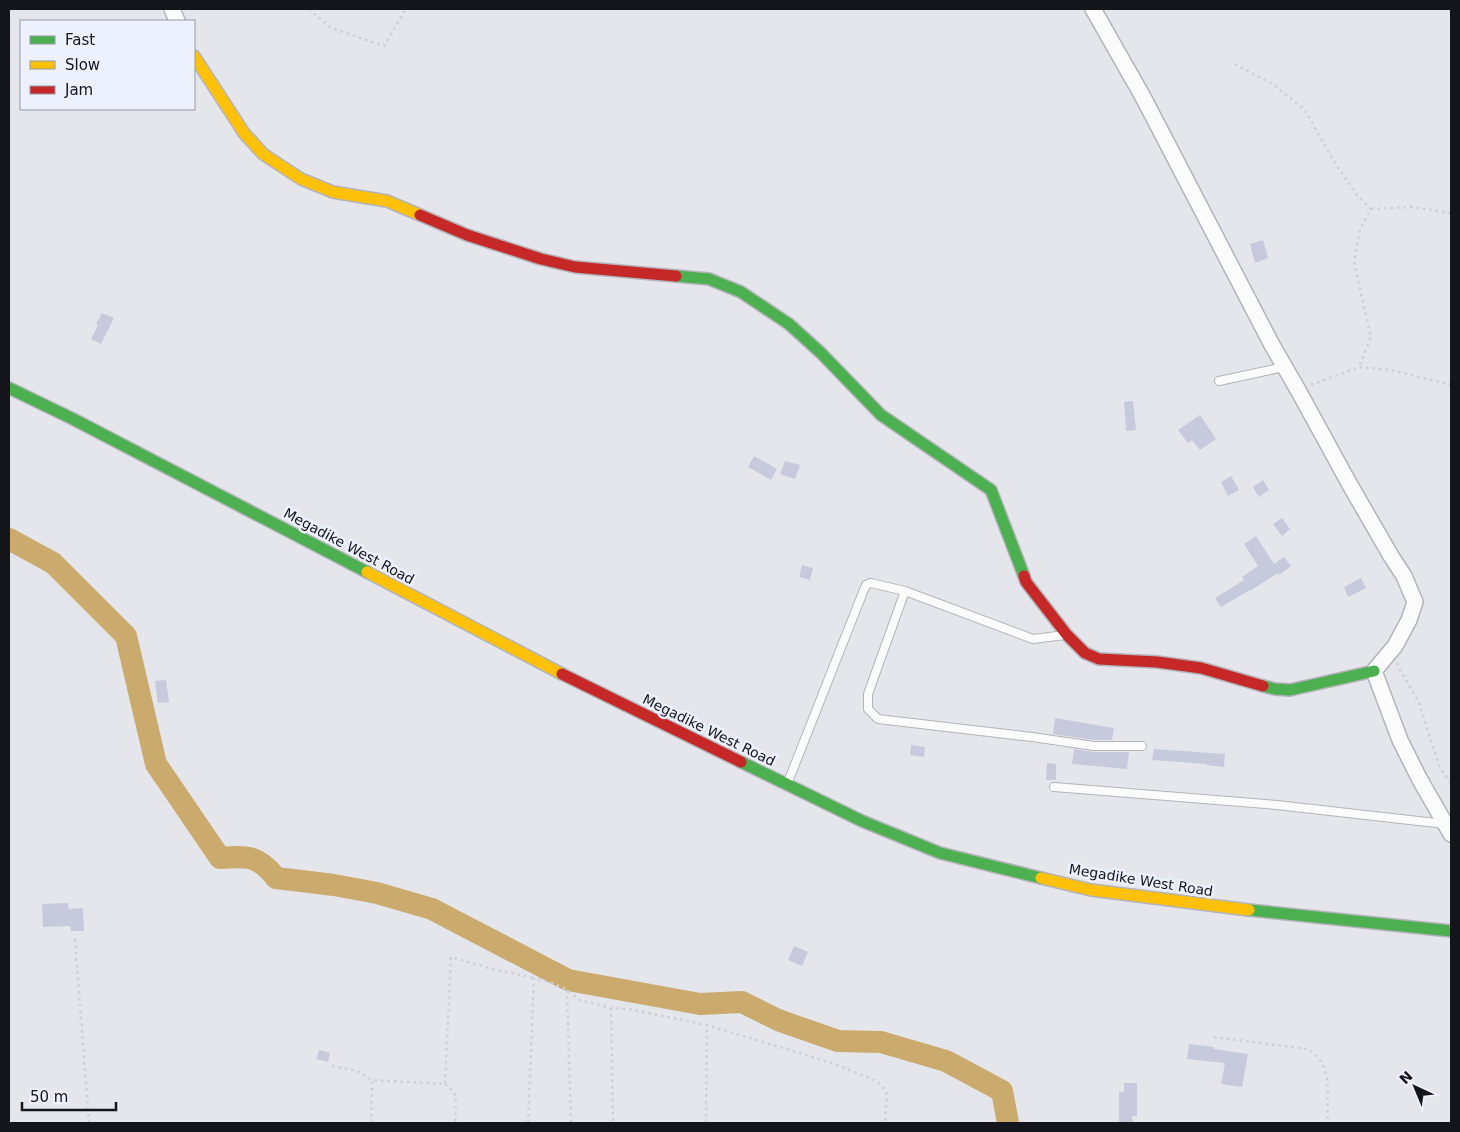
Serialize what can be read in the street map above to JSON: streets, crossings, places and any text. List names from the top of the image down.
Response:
{
  "streets": {
    "street": ["Megadike West Road"]
  },
  "legend": ["Fast", "Slow", "Jam"],
  "scale_bar": "50 m",
  "north": "top left"
}
